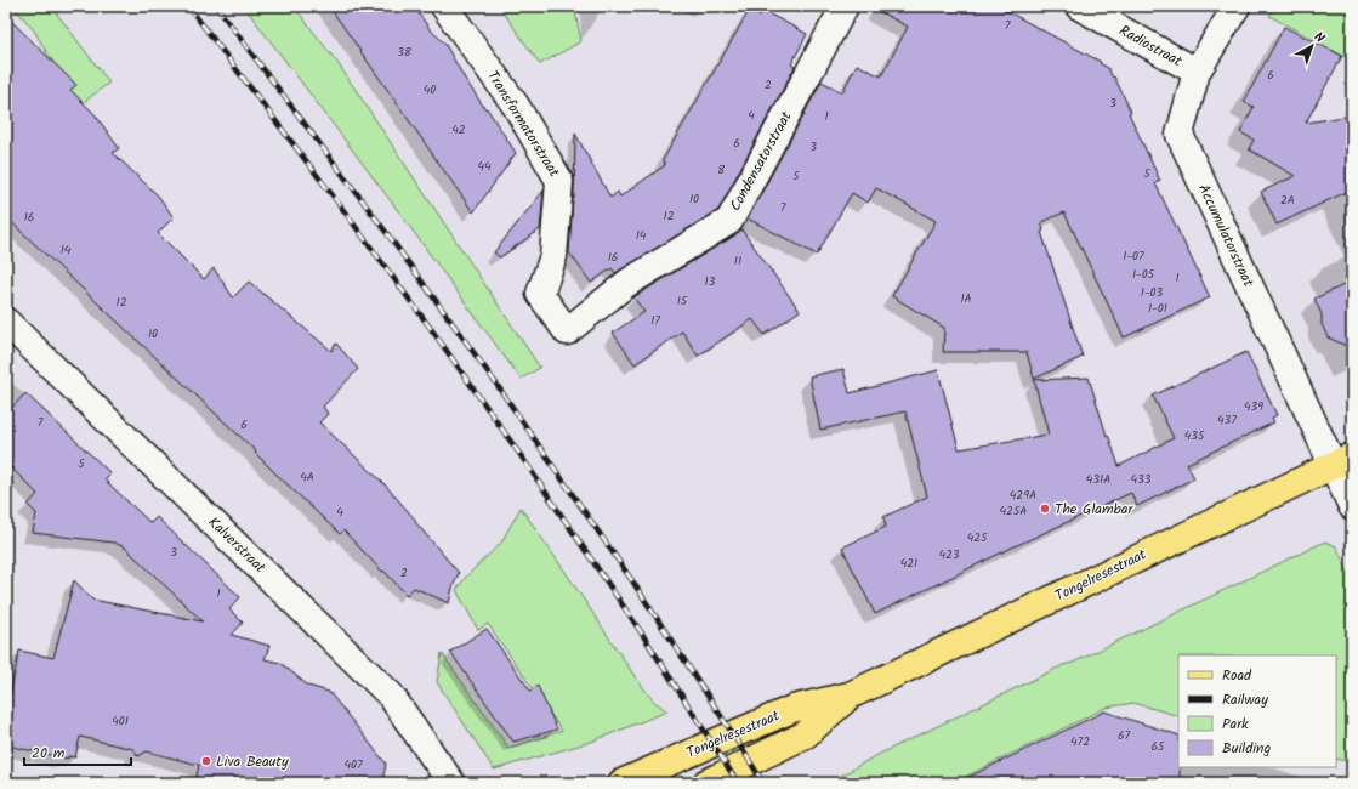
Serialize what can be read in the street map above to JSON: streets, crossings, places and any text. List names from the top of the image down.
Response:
{
  "streets": {
    "main road": ["Tongelresestraat"],
    "street": [
      "Radiostraat",
      "Transformatorstraat",
      "Condensatorstraat",
      "Accumulatorstraat",
      "Kalverstraat"
    ]
  },
  "crossings": [
    ["Radiostraat", "Accumulatorstraat"],
    ["Transformatorstraat", "Condensatorstraat"],
    ["Accumulatorstraat", "Tongelresestraat"]
  ],
  "places": ["The Glambar", "Liva Beauty"],
  "house_numbers": [
    "7",
    "38",
    "6",
    "2",
    "40",
    "3",
    "4",
    "1",
    "42",
    "6",
    "3",
    "44",
    "8",
    "5",
    "5",
    "10",
    "2A",
    "7",
    "12",
    "16",
    "14",
    "14",
    "1-07",
    "16",
    "11",
    "1-05",
    "1",
    "13",
    "1-03",
    "1A",
    "15",
    "12",
    "1-01",
    "17",
    "10",
    "439",
    "437",
    "7",
    "6",
    "435",
    "5",
    "4A",
    "431A",
    "433",
    "429A",
    "425A",
    "4",
    "425",
    "3",
    "423",
    "421",
    "2",
    "1",
    "401",
    "67",
    "472",
    "65",
    "407"
  ],
  "legend": [
    "Road",
    "Railway",
    "Park",
    "Building"
  ],
  "scale_bar": "20 m",
  "north": "top right"
}
